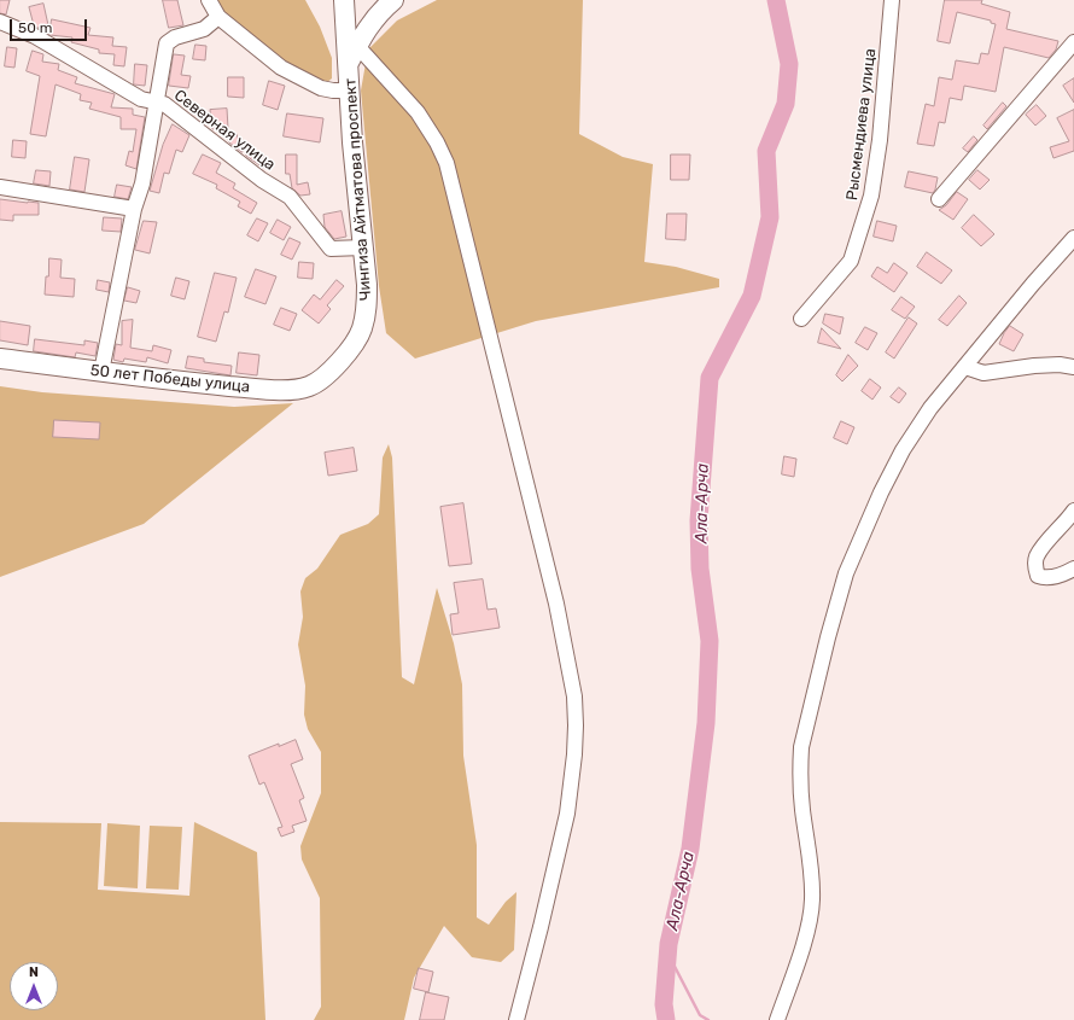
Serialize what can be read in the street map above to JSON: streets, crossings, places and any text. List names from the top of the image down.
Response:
{
  "streets": {
    "main road": ["Чингиза Айтматова проспект", "50 лет Победы улица"],
    "street": ["Рысмендиева улица", "Северная улица"]
  },
  "crossings": [
    ["Северная улица", "Чингиза Айтматова проспект"],
    ["Чингиза Айтматова проспект", "50 лет Победы улица"]
  ],
  "water": ["Ала-Арча"],
  "scale_bar": "50 m",
  "north": "top"
}
